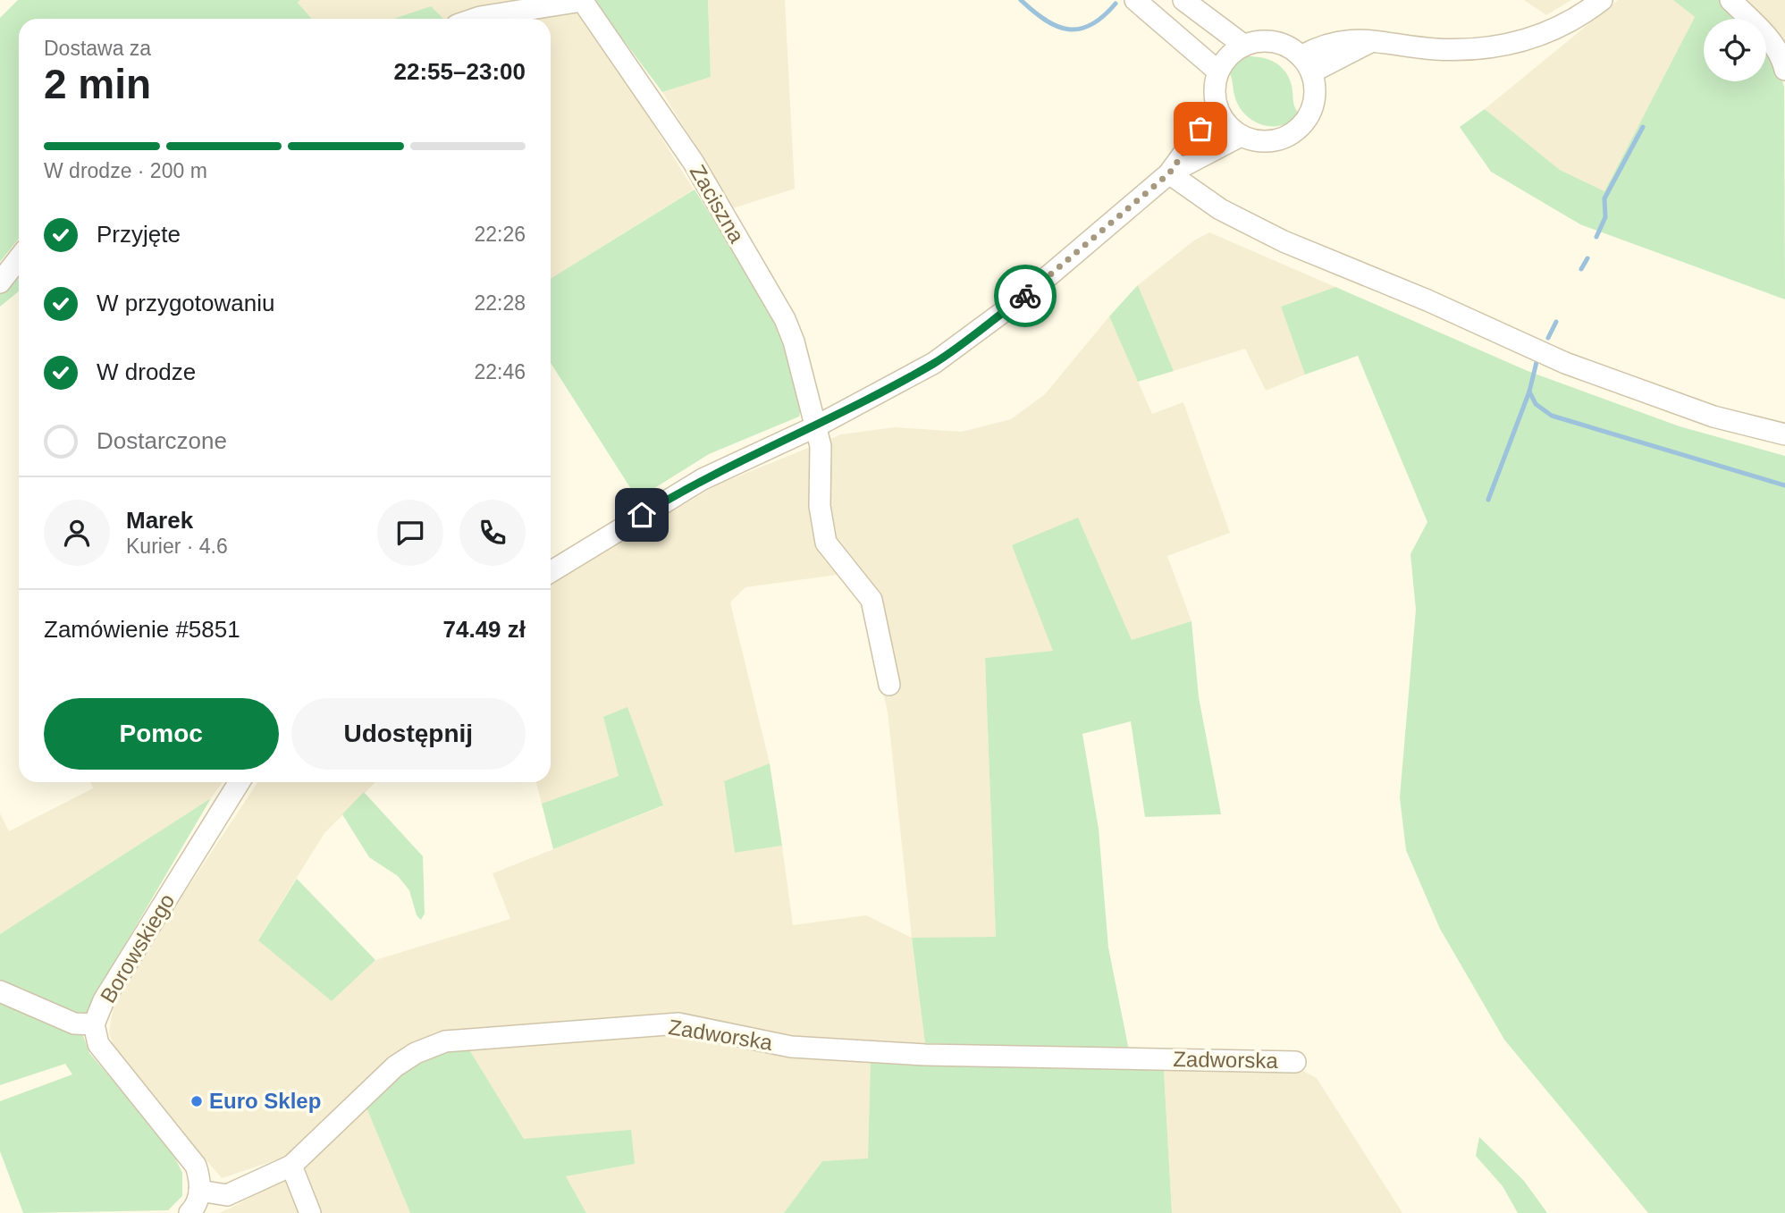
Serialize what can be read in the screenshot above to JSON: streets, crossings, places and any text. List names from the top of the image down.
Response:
{
  "streets": {
    "street": ["Zaciszna", "Borowskiego", "Zadworska"]
  },
  "crossings": [
    ["Borowskiego", "Zadworska"]
  ],
  "places": ["Euro Sklep"],
  "page": {
    "heading": ["2 min", "Dostawa za", "22:55–23:00"],
    "panel": [
      "Marek",
      "Kurier · 4.6",
      "Zamówienie #5851",
      "74.49 zł"
    ],
    "bar": "W drodze · 200 m",
    "list": [
      ["Przyjęte", "22:26"],
      ["W przygotowaniu", "22:28"],
      ["W drodze", "22:46"],
      "Dostarczone"
    ],
    "buttons": ["Pomoc", "Udostępnij"]
  }
}
